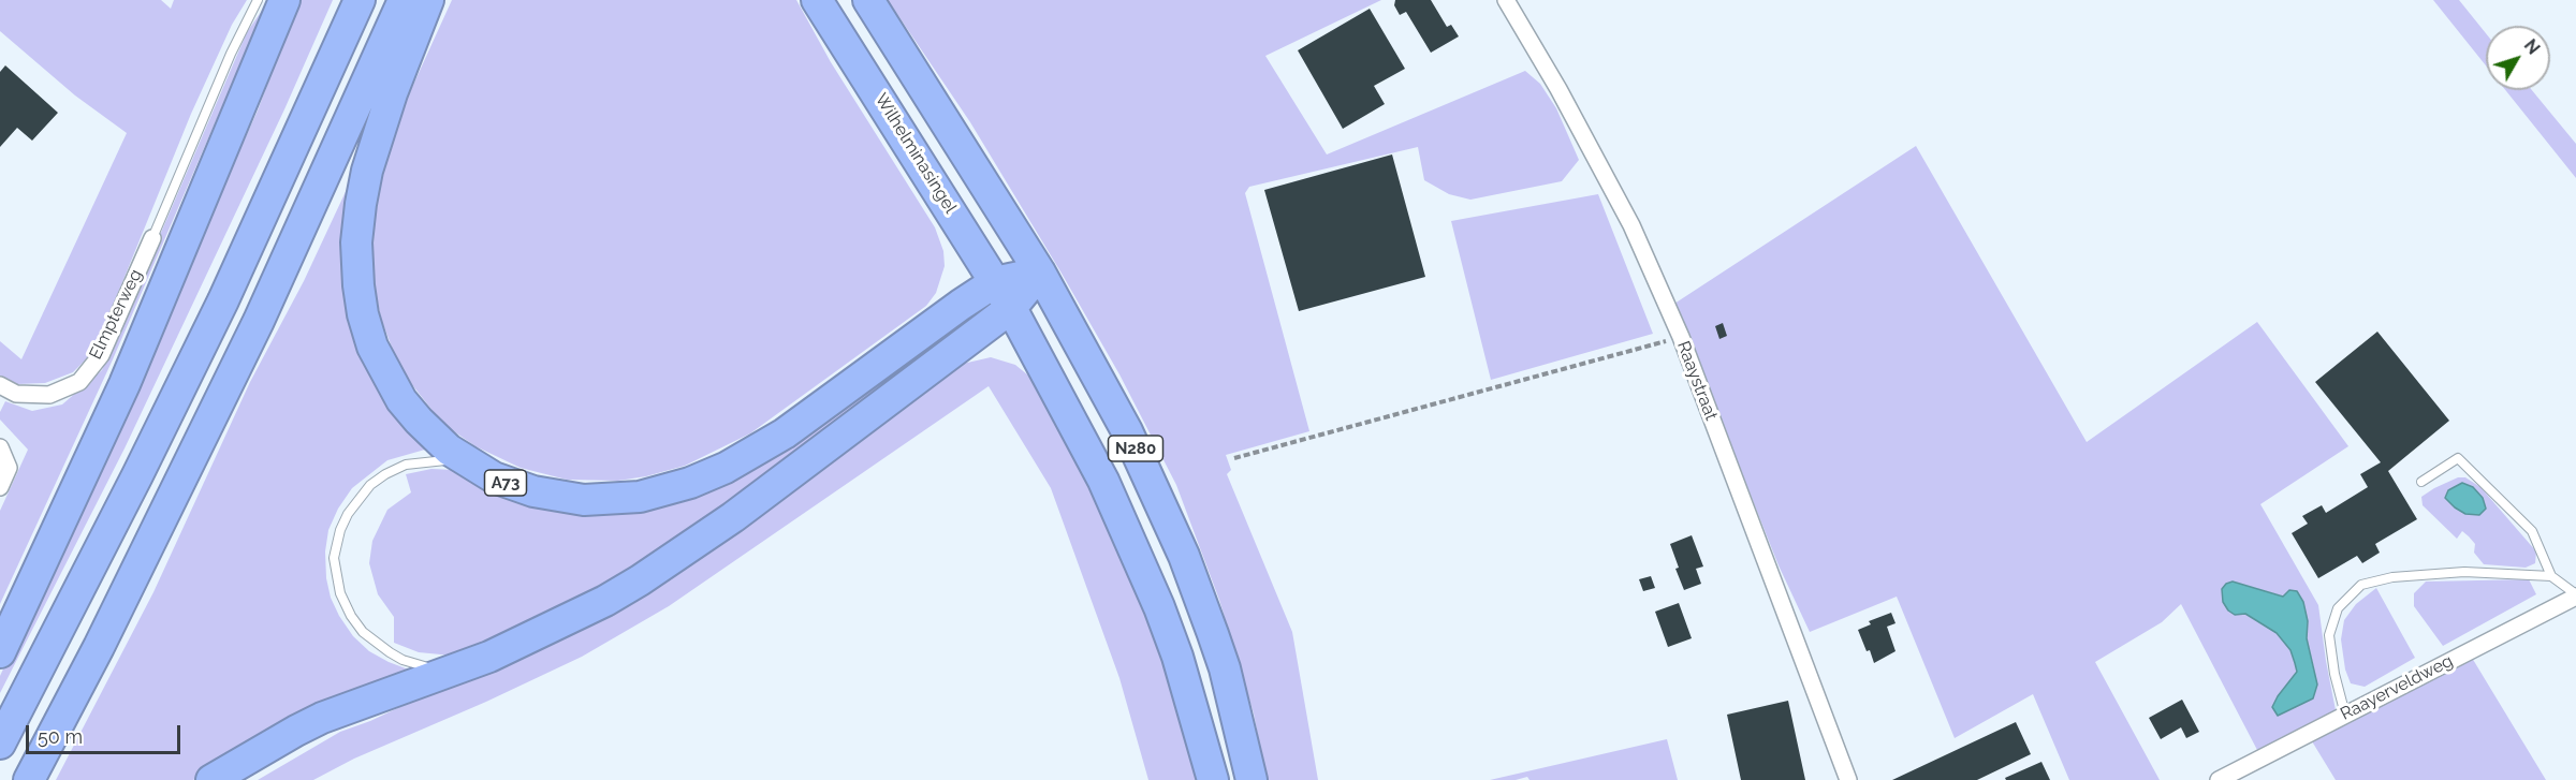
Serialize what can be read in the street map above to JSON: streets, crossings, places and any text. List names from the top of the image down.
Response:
{
  "streets": {
    "highway": ["Wilhelminasingel", "N280", "A73"],
    "street": ["Elmpterweg", "Raaystraat", "Raayerveldweg"]
  },
  "crossings": [
    ["Wilhelminasingel", "N280"],
    ["Wilhelminasingel", "A73"],
    ["N280", "A73"]
  ],
  "scale_bar": "50 m",
  "north": "top right"
}
